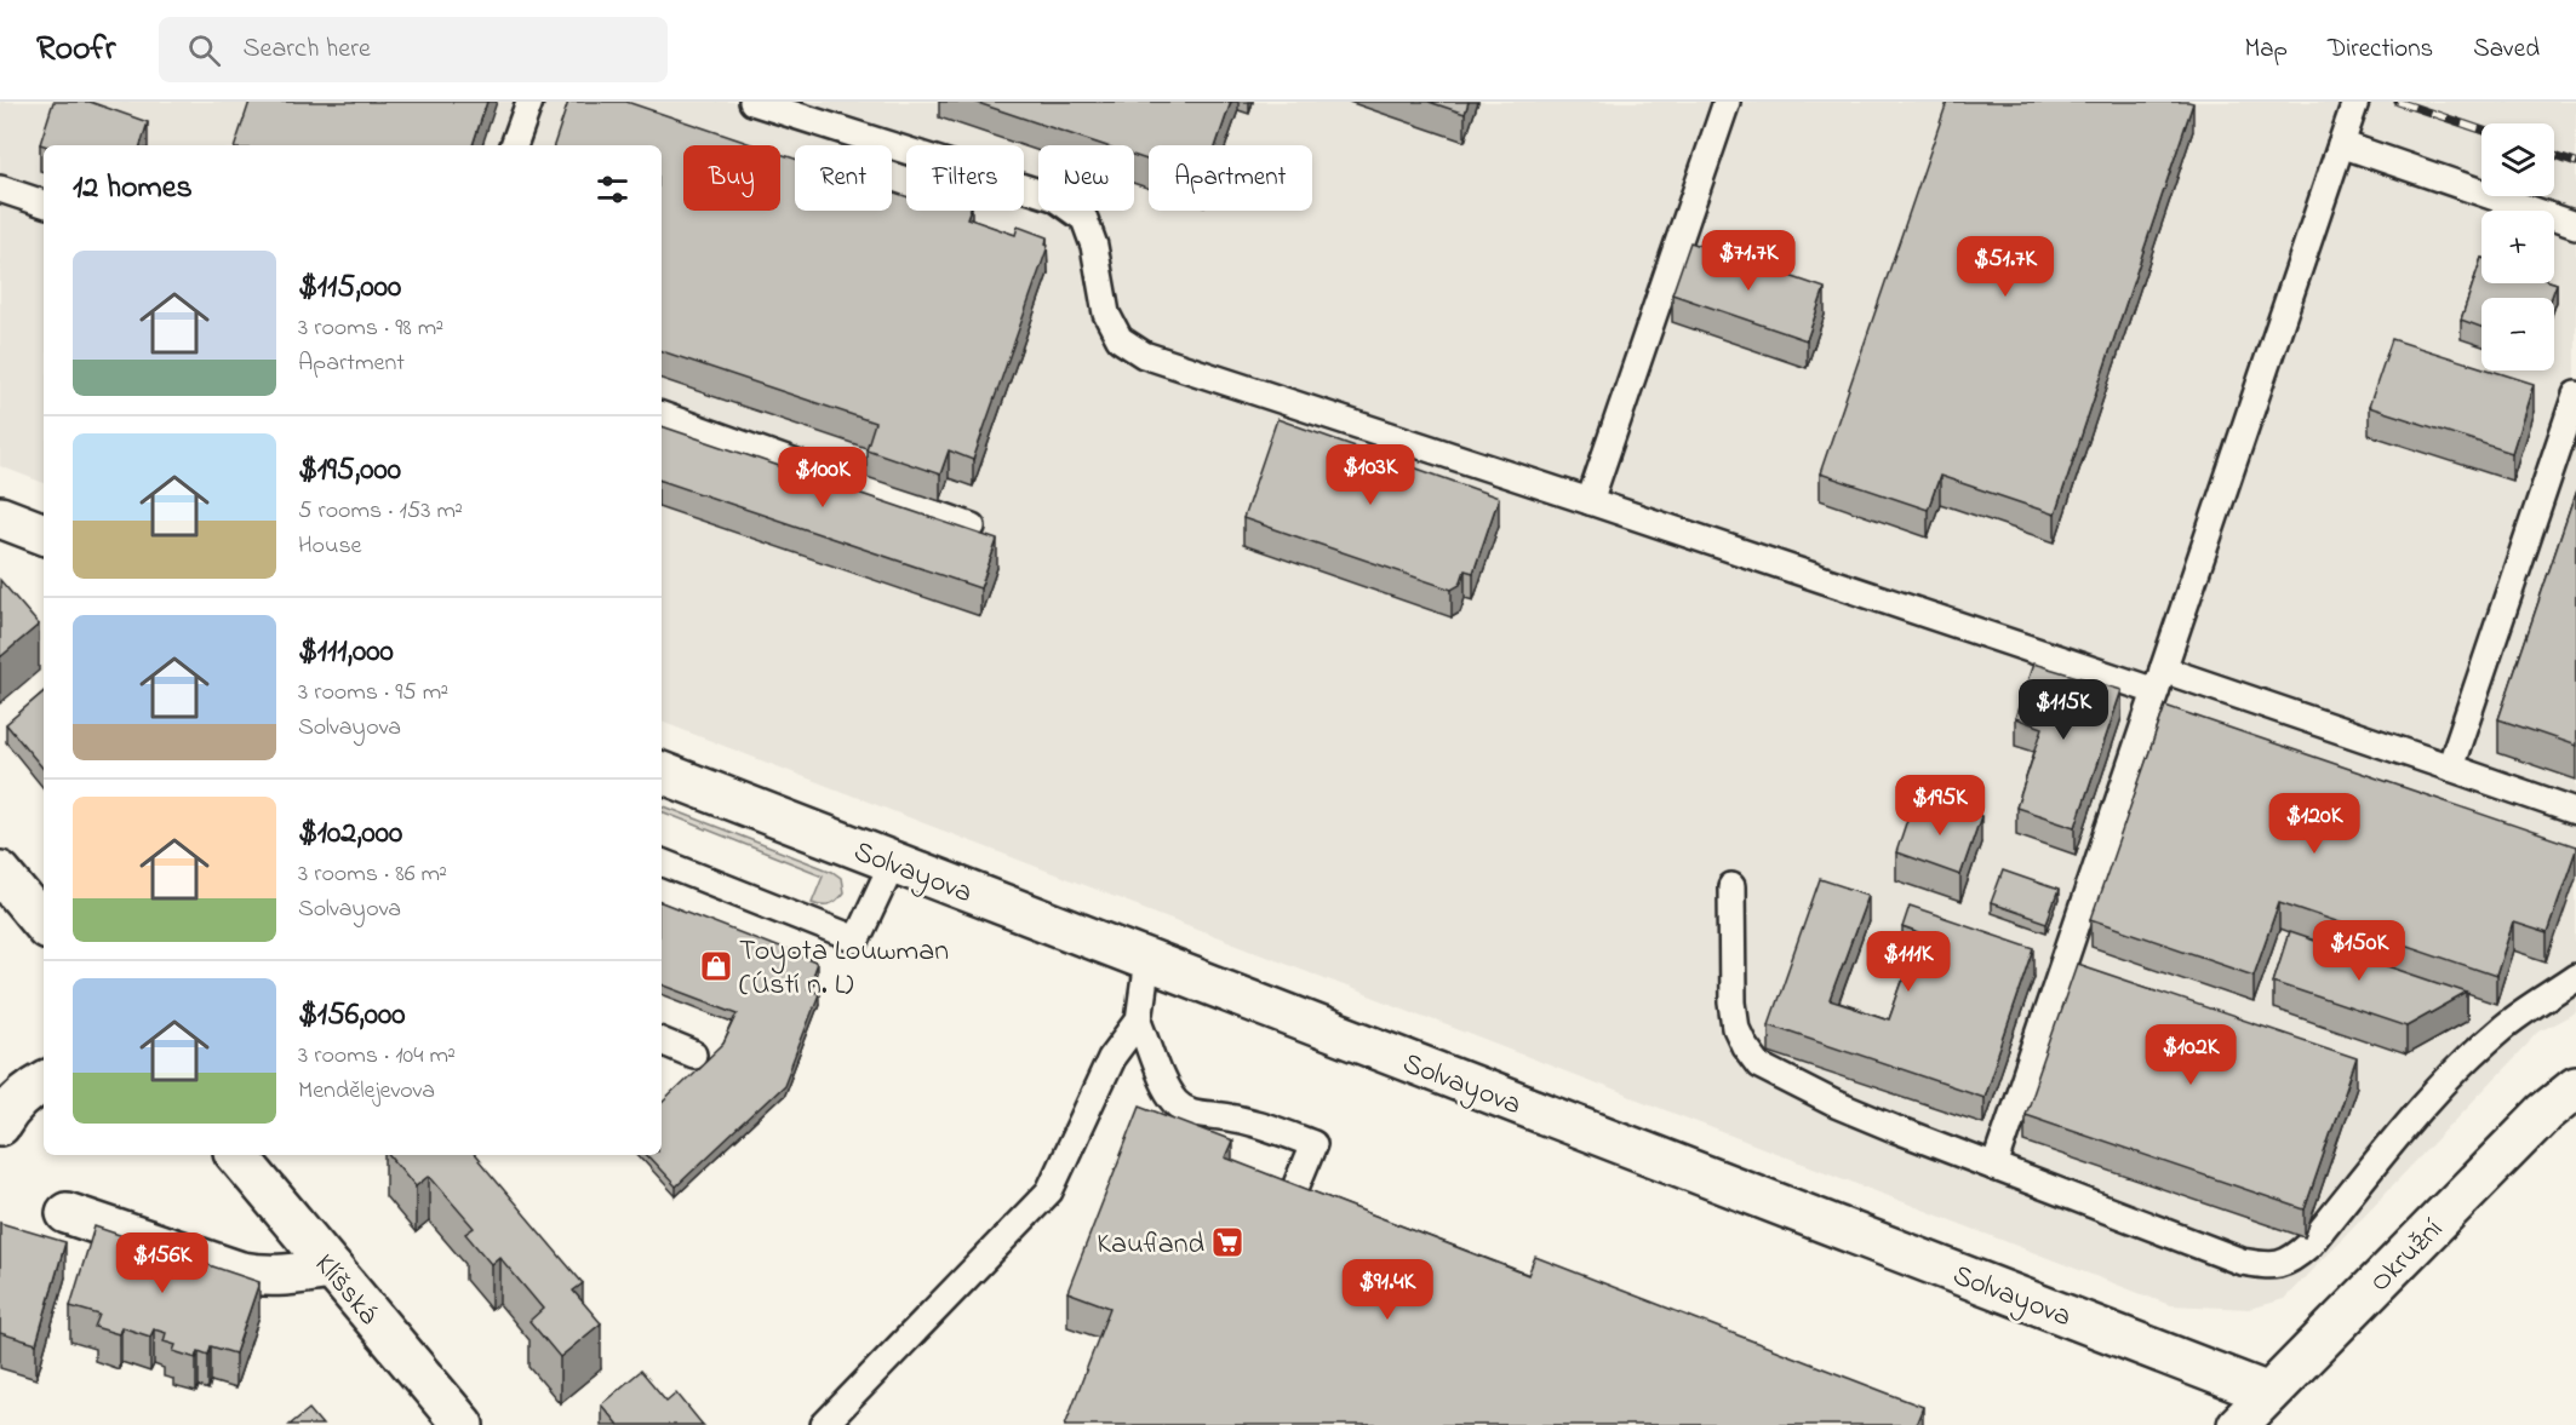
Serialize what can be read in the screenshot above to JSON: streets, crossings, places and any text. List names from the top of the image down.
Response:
{
  "streets": {
    "street": ["Solvayova", "Okružní", "Klíšská"]
  },
  "crossings": [
    ["Solvayova", "Okružní"]
  ],
  "places": {
    "shop": ["Toyota Louwman (Ústí n. L)"],
    "supermarket": ["Kaufland"]
  },
  "page": {
    "header": "Roofr",
    "search": "Search here",
    "nav": ["Map", "Directions", "Saved"],
    "map_buttons": ["+", "−"],
    "chip": [
      "Buy",
      "Rent",
      "Filters",
      "New",
      "Apartment"
    ],
    "heading": "12 homes",
    "price": [
      "$71.7K",
      "$51.7K",
      "$103K",
      "$100K",
      "$115K",
      "$195K",
      "$120K",
      "$150K",
      "$111K",
      "$102K",
      "$156K",
      "$91.4K"
    ],
    "list": [
      {
        "name": "$115,000",
        "note": "3 rooms · 98 m² · Apartment"
      },
      {
        "name": "$195,000",
        "note": "5 rooms · 153 m² · House"
      },
      {
        "name": "$111,000",
        "note": "3 rooms · 95 m² · Solvayova"
      },
      {
        "name": "$102,000",
        "note": "3 rooms · 86 m² · Solvayova"
      },
      {
        "name": "$156,000",
        "note": "3 rooms · 104 m² · Mendělejevova"
      }
    ]
  }
}
